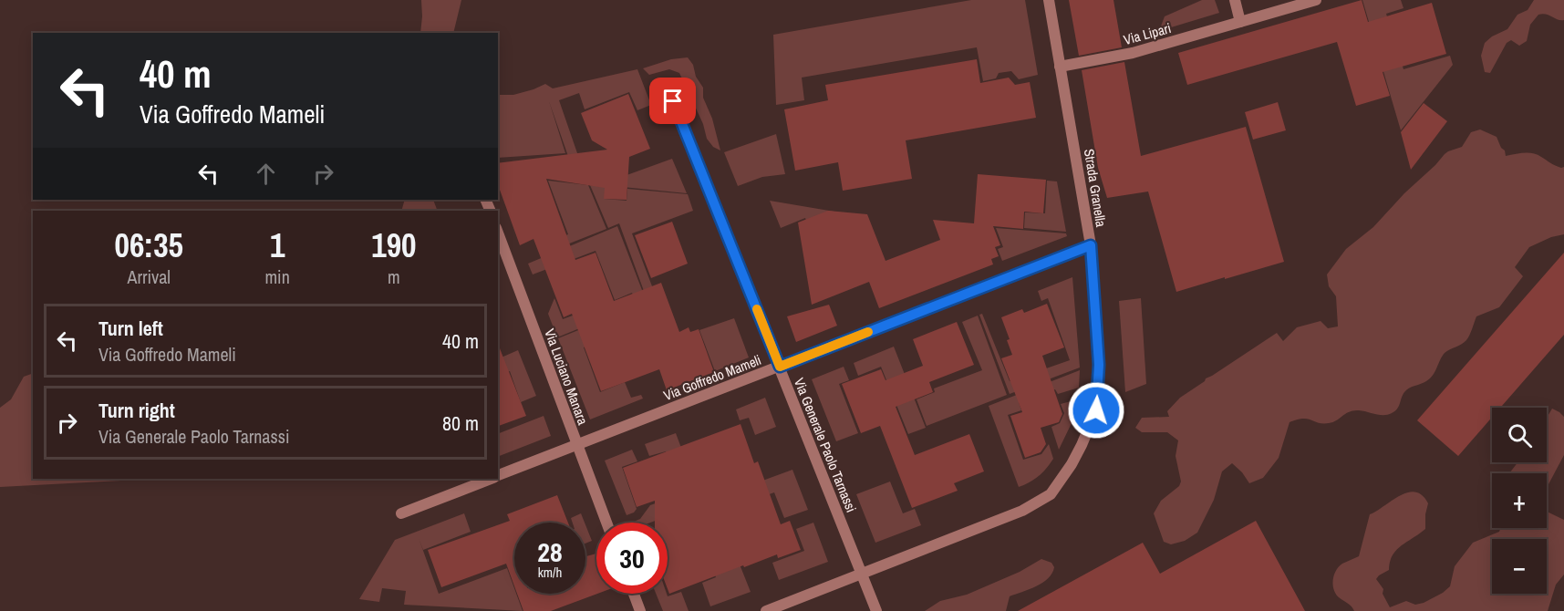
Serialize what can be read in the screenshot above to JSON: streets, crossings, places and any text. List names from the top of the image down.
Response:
{
  "streets": {
    "street": [
      "Via Lipari",
      "Strada Granella",
      "Via Luciano Manara",
      "Via Goffredo Mameli",
      "Via Generale Paolo Tarnassi"
    ]
  },
  "crossings": [
    ["Via Lipari", "Strada Granella"],
    ["Strada Granella", "Via Goffredo Mameli"],
    ["Strada Granella", "Via Generale Paolo Tarnassi"],
    ["Via Luciano Manara", "Via Goffredo Mameli"],
    ["Via Goffredo Mameli", "Via Generale Paolo Tarnassi"]
  ],
  "page": {
    "turn": ["40 m", "Via Goffredo Mameli"],
    "eta": [
      "06:35",
      "Arrival",
      "1",
      "min",
      "190",
      "m"
    ],
    "list": [
      {
        "name": "Turn left",
        "note": "Via Goffredo Mameli",
        "value": "40 m"
      },
      {
        "name": "Turn right",
        "note": "Via Generale Paolo Tarnassi",
        "value": "80 m"
      }
    ],
    "map_buttons": ["+", "−"],
    "speed": "28 km/h",
    "limit": "30"
  }
}
